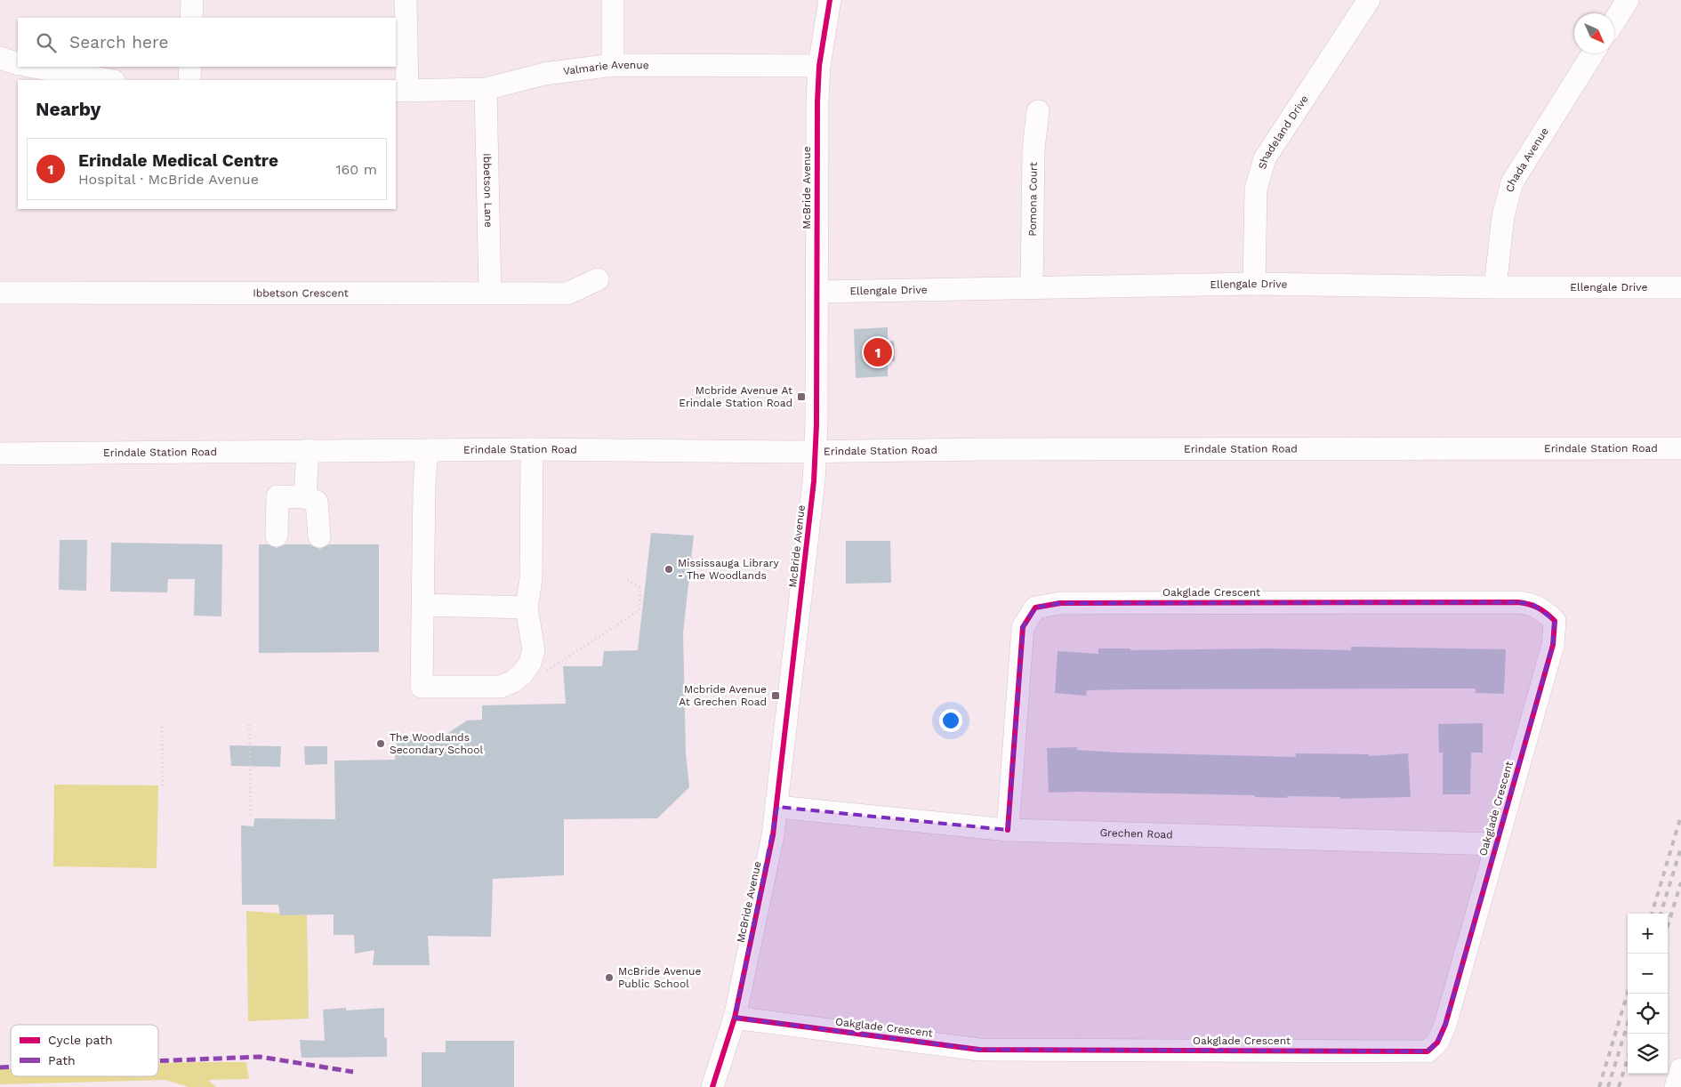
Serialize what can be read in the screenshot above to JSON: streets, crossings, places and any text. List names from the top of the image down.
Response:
{
  "streets": {
    "street": [
      "Valmarie Avenue",
      "Shadeland Drive",
      "Chada Avenue",
      "McBride Avenue",
      "Ibbetson Lane",
      "Pomona Court",
      "Ellengale Drive",
      "Ibbetson Crescent",
      "Erindale Station Road",
      "Oakglade Crescent",
      "Grechen Road"
    ]
  },
  "crossings": [
    ["Valmarie Avenue", "McBride Avenue"],
    ["Valmarie Avenue", "Ibbetson Lane"],
    ["Shadeland Drive", "Ellengale Drive"],
    ["Chada Avenue", "Ellengale Drive"],
    ["McBride Avenue", "Ellengale Drive"],
    ["McBride Avenue", "Erindale Station Road"],
    ["McBride Avenue", "Oakglade Crescent"],
    ["McBride Avenue", "Grechen Road"],
    ["Ibbetson Lane", "Ibbetson Crescent"],
    ["Pomona Court", "Ellengale Drive"],
    ["Oakglade Crescent", "Grechen Road"]
  ],
  "places": {
    "transit": ["Mcbride Avenue At Erindale Station Road", "Mcbride Avenue At Grechen Road"],
    "other": ["Mississauga Library - The Woodlands", "The Woodlands Secondary School", "McBride Avenue Public School"]
  },
  "legend": ["Cycle path", "Path"],
  "north": "bottom right",
  "page": {
    "search": "Search here",
    "heading": "Nearby",
    "list": [
      {
        "mark": "1",
        "name": "Erindale Medical Centre",
        "note": "Hospital · McBride Avenue",
        "value": "160 m"
      }
    ],
    "pins": "1",
    "map_buttons": ["+", "−"]
  }
}
